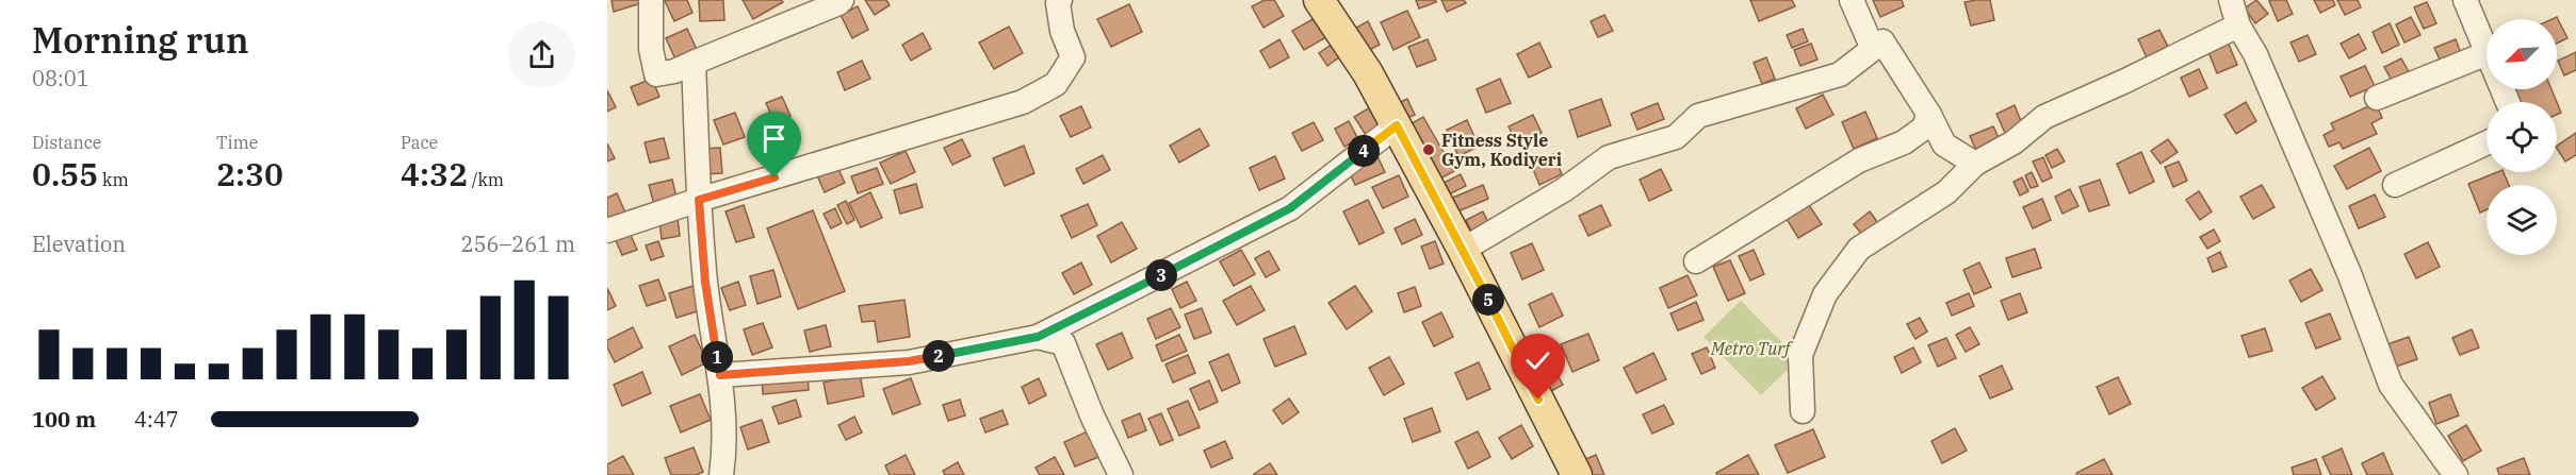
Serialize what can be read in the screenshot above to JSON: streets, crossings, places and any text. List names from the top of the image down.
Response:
{
  "parks": ["Metro Turf"],
  "places": ["Fitness Style Gym, Kodiyeri"],
  "north": "bottom left",
  "page": {
    "heading": ["Morning run", "08:01"],
    "stats": [
      ["Distance", "0.55 km"],
      ["Time", "2:30"],
      ["Pace", "4:32 /km"]
    ],
    "pins": [
      "4",
      "3",
      "5",
      "2",
      "1"
    ],
    "chart": ["Elevation", "256–261 m"],
    "list": [
      {
        "name": "100 m",
        "note": "4:47"
      }
    ]
  }
}
